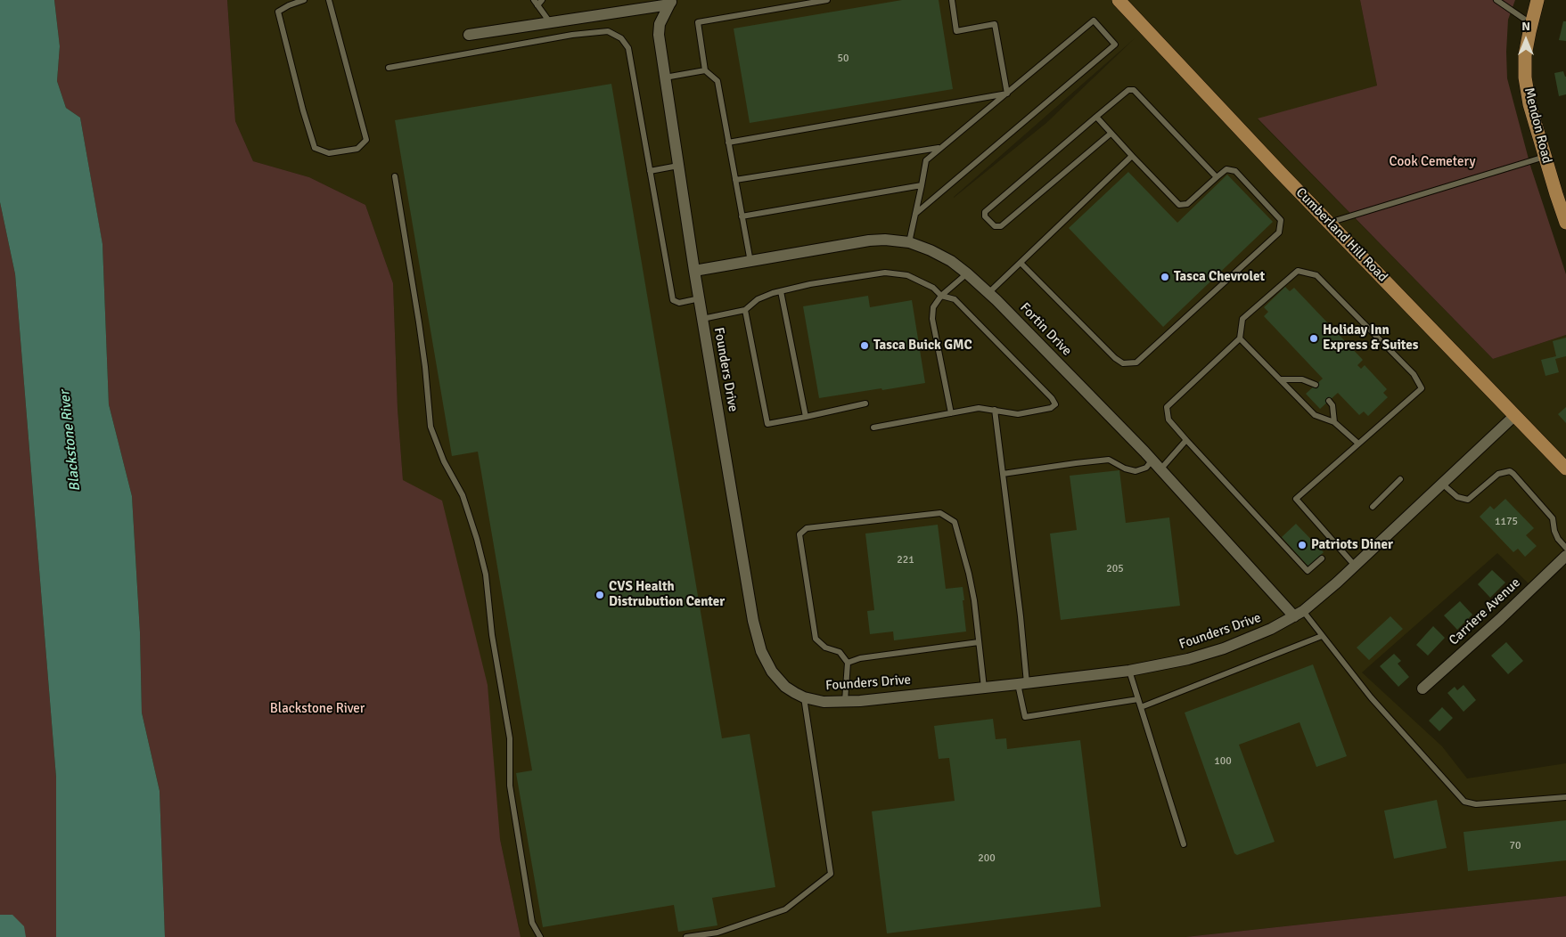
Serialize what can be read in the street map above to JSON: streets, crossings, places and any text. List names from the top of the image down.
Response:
{
  "streets": {
    "main road": ["Mendon Road", "Cumberland Hill Road"],
    "street": ["Fortin Drive", "Founders Drive", "Carriere Avenue"]
  },
  "crossings": [
    ["Cumberland Hill Road", "Founders Drive"],
    ["Fortin Drive", "Founders Drive"]
  ],
  "water": ["Blackstone River"],
  "parks": ["Cook Cemetery", "Blackstone River"],
  "places": [
    "Tasca Chevrolet",
    "Holiday Inn Express & Suites",
    "Tasca Buick GMC",
    "Patriots Diner",
    "CVS Health Distrubution Center"
  ],
  "house_numbers": [
    "50",
    "1175",
    "221",
    "205",
    "100",
    "70",
    "200"
  ],
  "north": "top"
}
